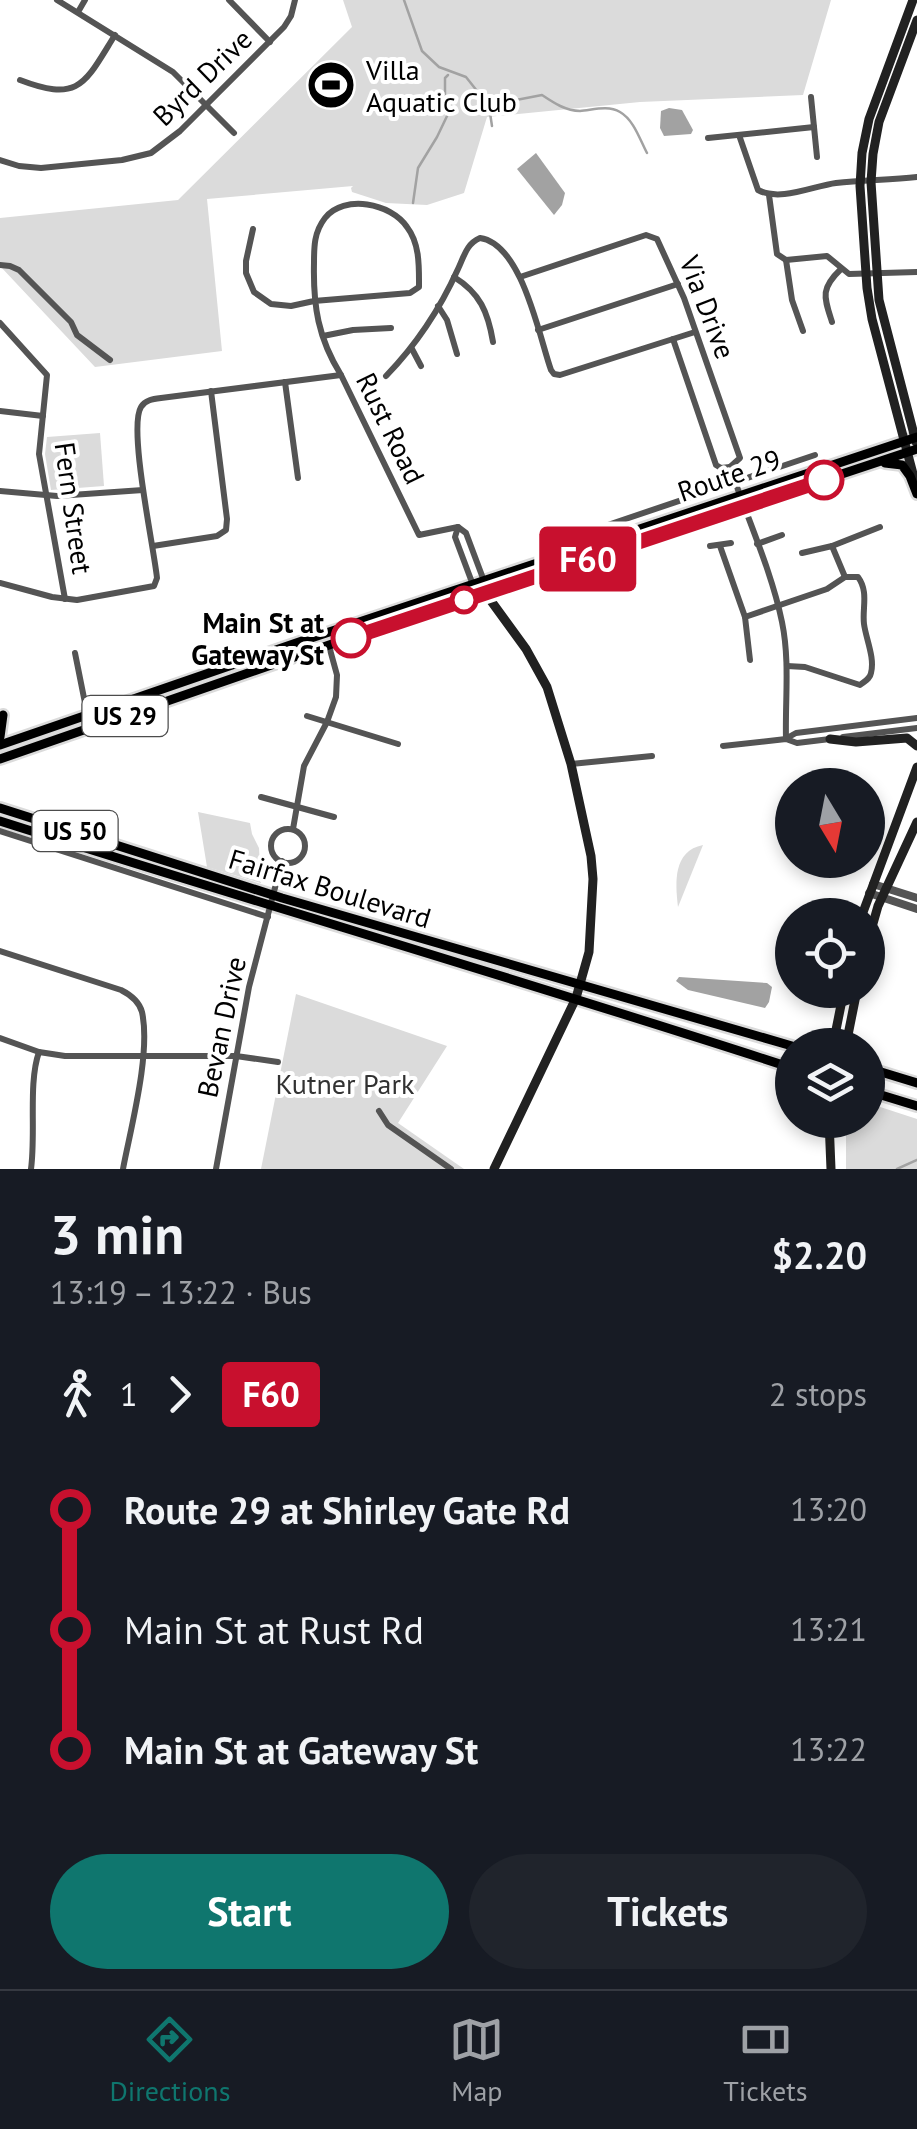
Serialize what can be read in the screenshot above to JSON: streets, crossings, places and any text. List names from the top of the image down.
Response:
{
  "streets": {
    "main road": [
      "Route 29",
      "US 29",
      "US 50",
      "Fairfax Boulevard"
    ],
    "street": [
      "Byrd Drive",
      "Via Drive",
      "Rust Road",
      "Fern Street",
      "Bevan Drive"
    ]
  },
  "crossings": [
    ["Rust Road", "US 29"],
    ["Route 29", "US 29"],
    ["Fairfax Boulevard", "Bevan Drive"]
  ],
  "parks": ["Kutner Park"],
  "places": {
    "sports": ["Villa Aquatic Club"],
    "other": ["Main St at Gateway St"]
  },
  "lines": ["bus line F60"],
  "north": "bottom",
  "page": {
    "on_map": "F60",
    "heading": ["3 min", "13:19 – 13:22 · Bus", "$2.20"],
    "legs": ["1", "F60", "2 stops"],
    "list": [
      {
        "name": "Route 29 at Shirley Gate Rd",
        "value": "13:20"
      },
      {
        "name": "Main St at Rust Rd",
        "value": "13:21"
      },
      {
        "name": "Main St at Gateway St",
        "value": "13:22"
      }
    ],
    "buttons": ["Start", "Tickets"],
    "tabs": ["Directions", "Map", "Tickets"]
  }
}
